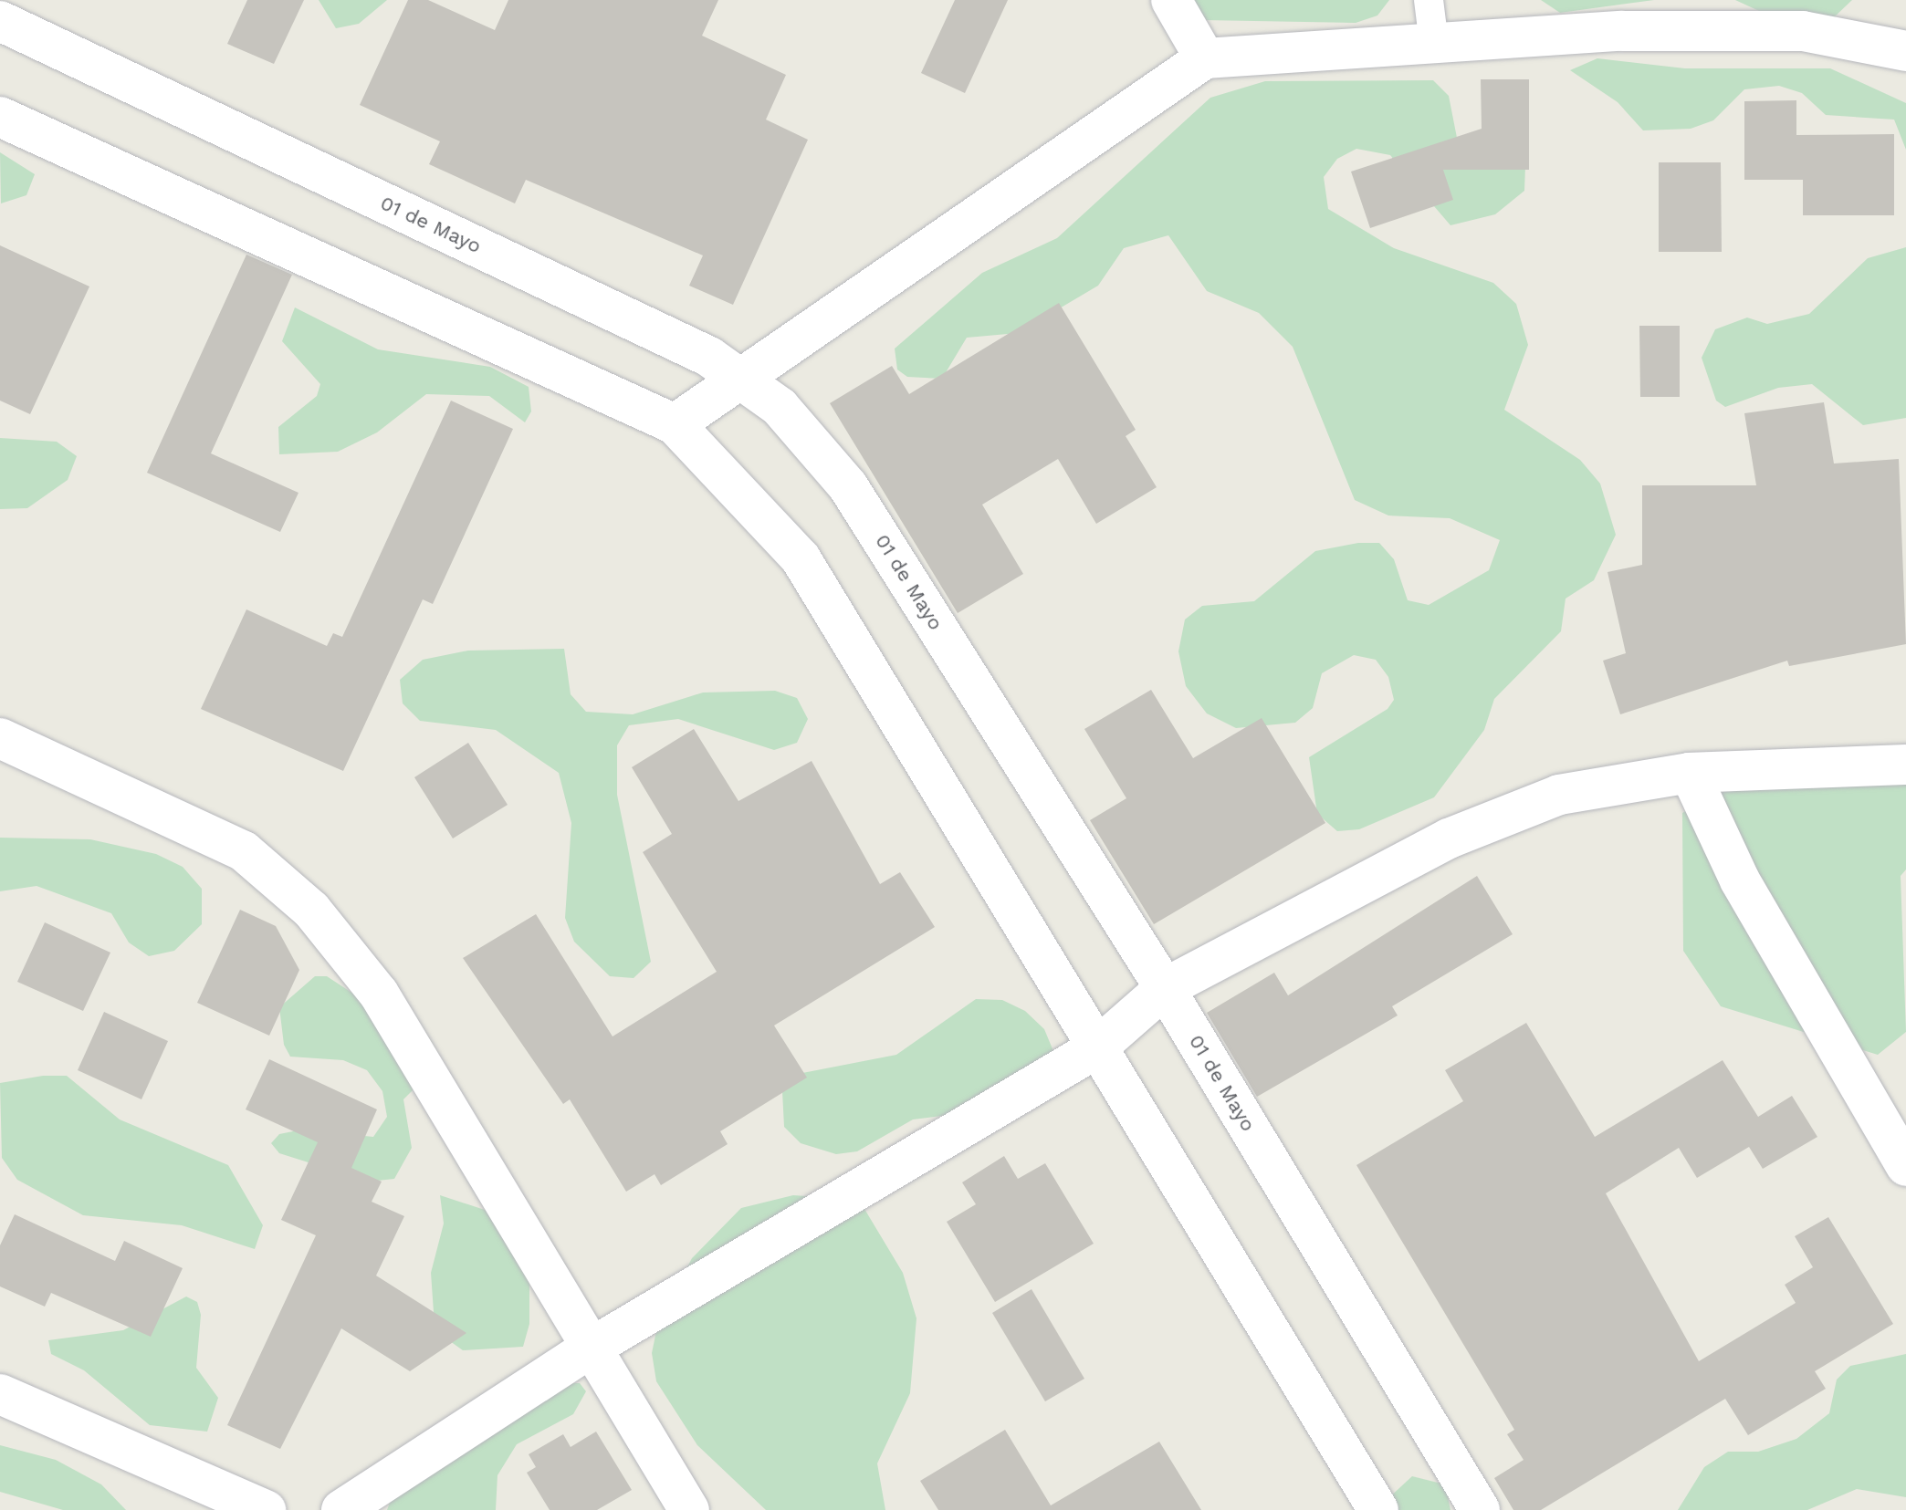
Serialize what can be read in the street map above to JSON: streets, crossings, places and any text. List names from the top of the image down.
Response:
{
  "streets": {
    "street": ["01 de Mayo"]
  }
}
